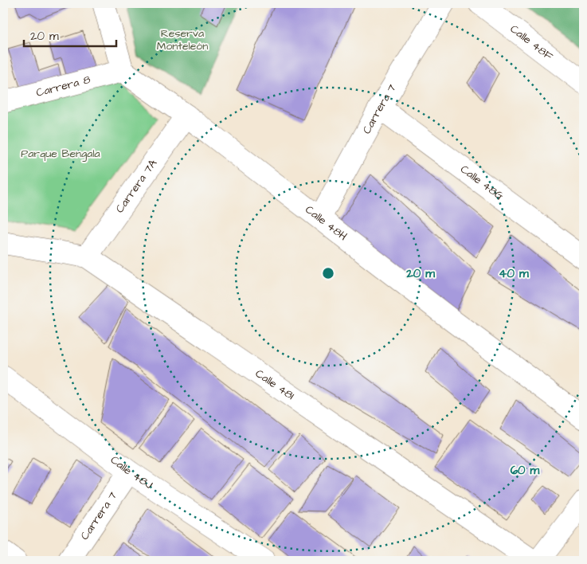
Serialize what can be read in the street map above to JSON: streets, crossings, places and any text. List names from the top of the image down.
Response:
{
  "streets": {
    "street": [
      "Calle 48F",
      "Carrera 8",
      "Carrera 7",
      "Calle 48G",
      "Carrera 7A",
      "Calle 48H",
      "Calle 48I",
      "Calle 48J"
    ]
  },
  "crossings": [
    ["Carrera 8", "Calle 48H"],
    ["Carrera 7", "Calle 48G"],
    ["Carrera 7", "Calle 48H"],
    ["Carrera 7", "Calle 48J"],
    ["Carrera 7A", "Calle 48H"],
    ["Carrera 7A", "Calle 48I"]
  ],
  "parks": ["Reserva Monteleón", "Parque Bengala"],
  "scale_bar": "20 m",
  "rings": ["20 m", "40 m", "60 m"]
}
